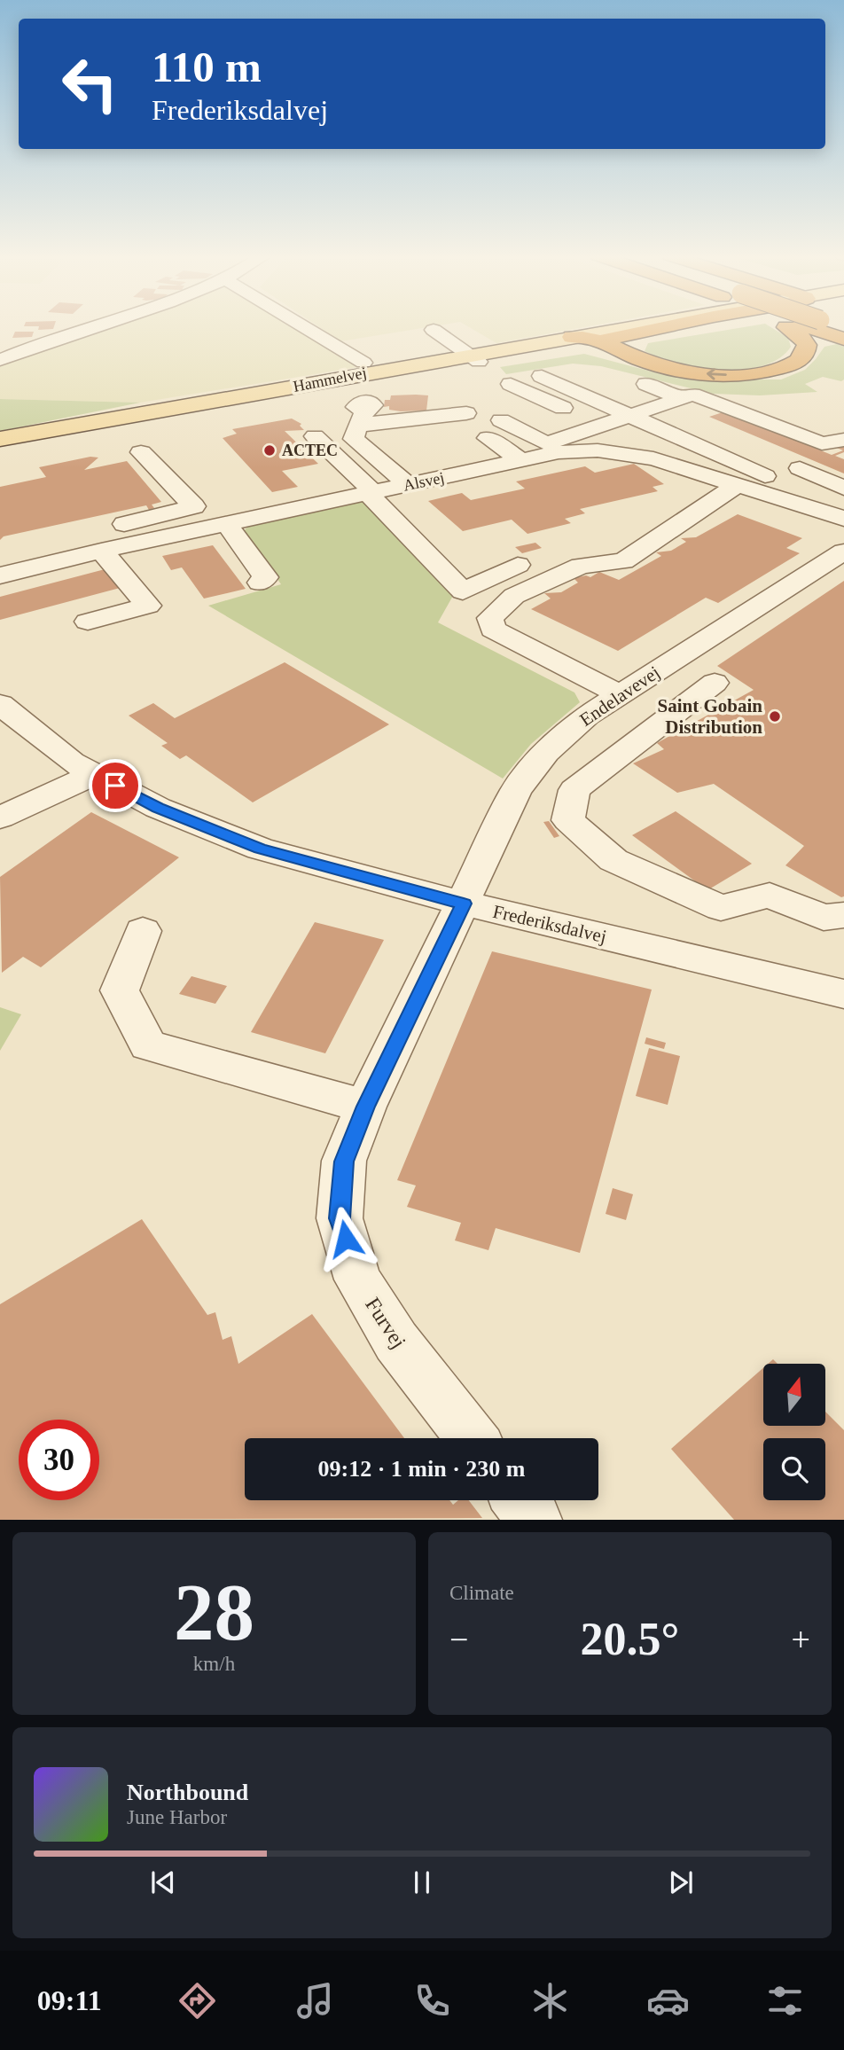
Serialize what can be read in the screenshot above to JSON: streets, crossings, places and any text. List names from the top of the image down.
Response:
{
  "streets": {
    "main road": ["Hammelvej"],
    "street": [
      "Alsvej",
      "Endelavevej",
      "Frederiksdalvej",
      "Furvej"
    ]
  },
  "crossings": [
    ["Endelavevej", "Frederiksdalvej"],
    ["Endelavevej", "Furvej"],
    ["Frederiksdalvej", "Furvej"]
  ],
  "places": ["ACTEC", "Saint Gobain Distribution"],
  "north": "top",
  "page": {
    "turn": ["110 m", "Frederiksdalvej"],
    "limit": "30",
    "trip": "09:12 · 1 min · 230 m",
    "tile": [
      ["28", "km/h"],
      "Climate"
    ],
    "heat": ["−", "20.5°", "+"],
    "song": ["Northbound", "June Harbor"],
    "tabs": "09:11"
  }
}
